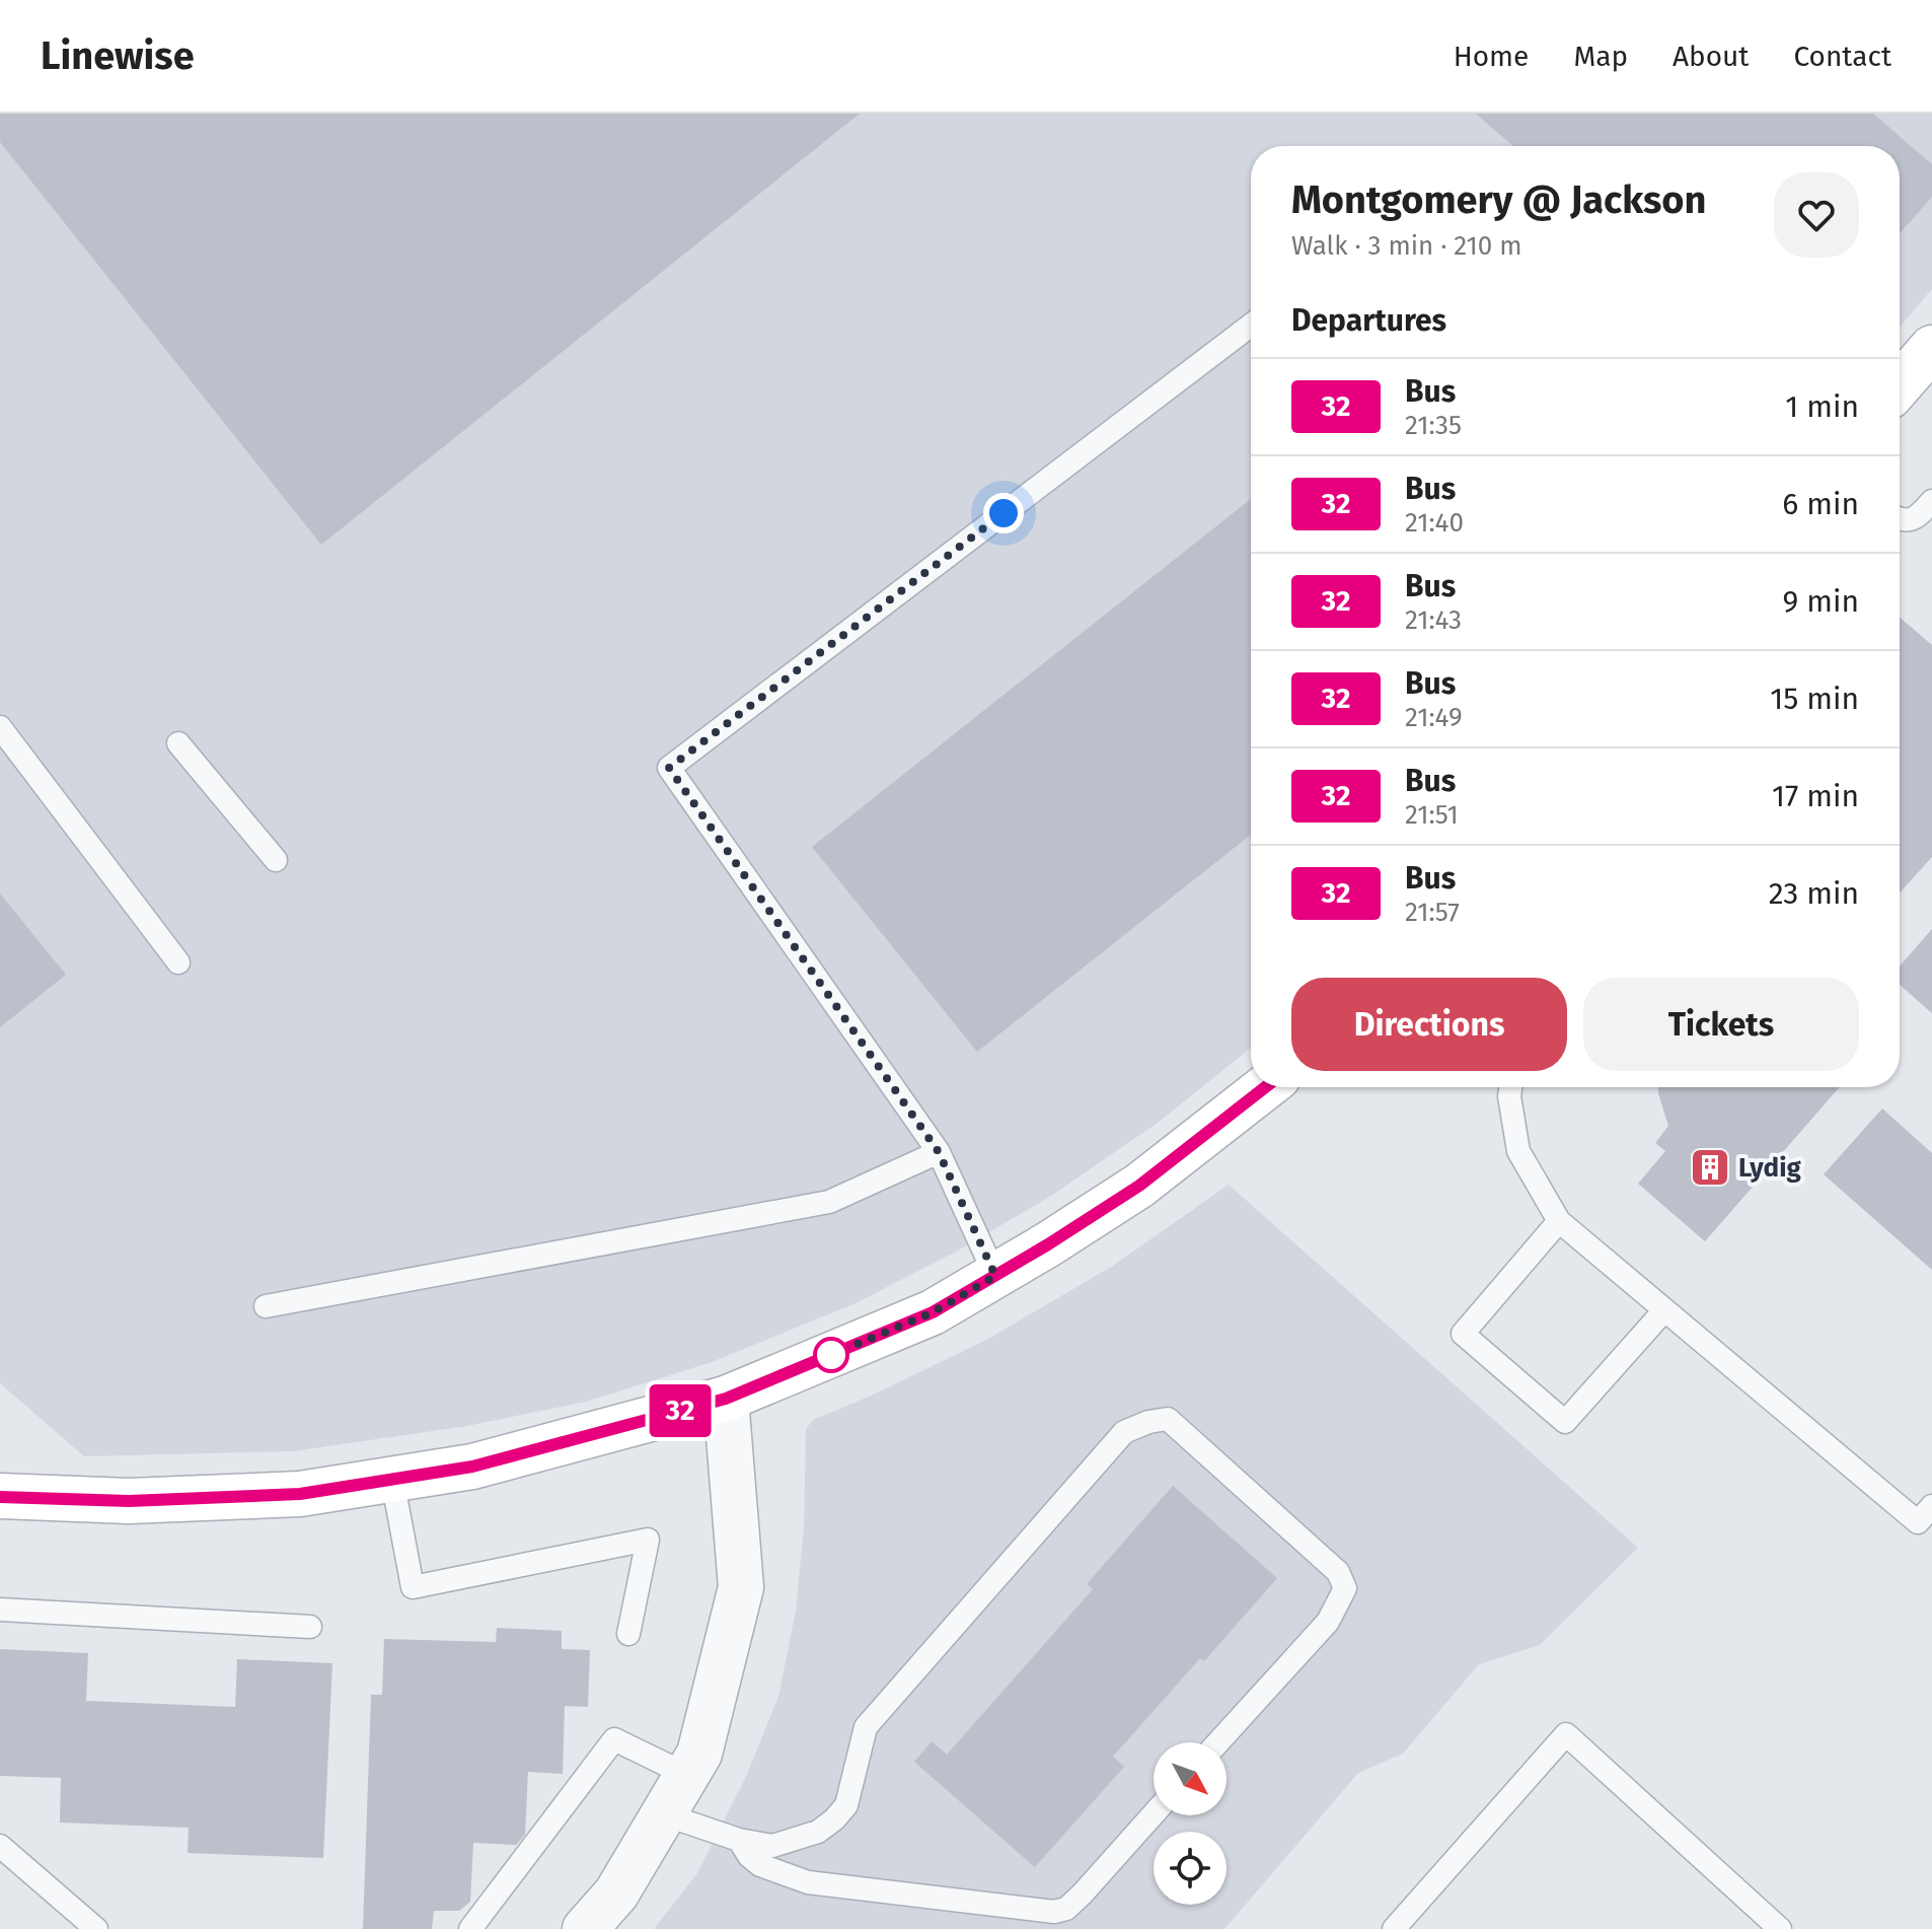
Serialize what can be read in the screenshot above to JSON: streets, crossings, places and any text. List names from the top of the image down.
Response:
{
  "places": {
    "building": ["Lydig"]
  },
  "lines": ["bus line 32"],
  "north": "bottom right",
  "page": {
    "header": "Linewise",
    "nav": [
      "Home",
      "Map",
      "About",
      "Contact"
    ],
    "on_map": "32",
    "heading": [
      ["Montgomery @ Jackson", "Walk · 3 min · 210 m"],
      "Departures"
    ],
    "list": [
      {
        "mark": "32",
        "name": "Bus",
        "note": "21:35",
        "value": "1 min"
      },
      {
        "mark": "32",
        "name": "Bus",
        "note": "21:40",
        "value": "6 min"
      },
      {
        "mark": "32",
        "name": "Bus",
        "note": "21:43",
        "value": "9 min"
      },
      {
        "mark": "32",
        "name": "Bus",
        "note": "21:49",
        "value": "15 min"
      },
      {
        "mark": "32",
        "name": "Bus",
        "note": "21:51",
        "value": "17 min"
      },
      {
        "mark": "32",
        "name": "Bus",
        "note": "21:57",
        "value": "23 min"
      }
    ],
    "buttons": ["Directions", "Tickets"]
  }
}
